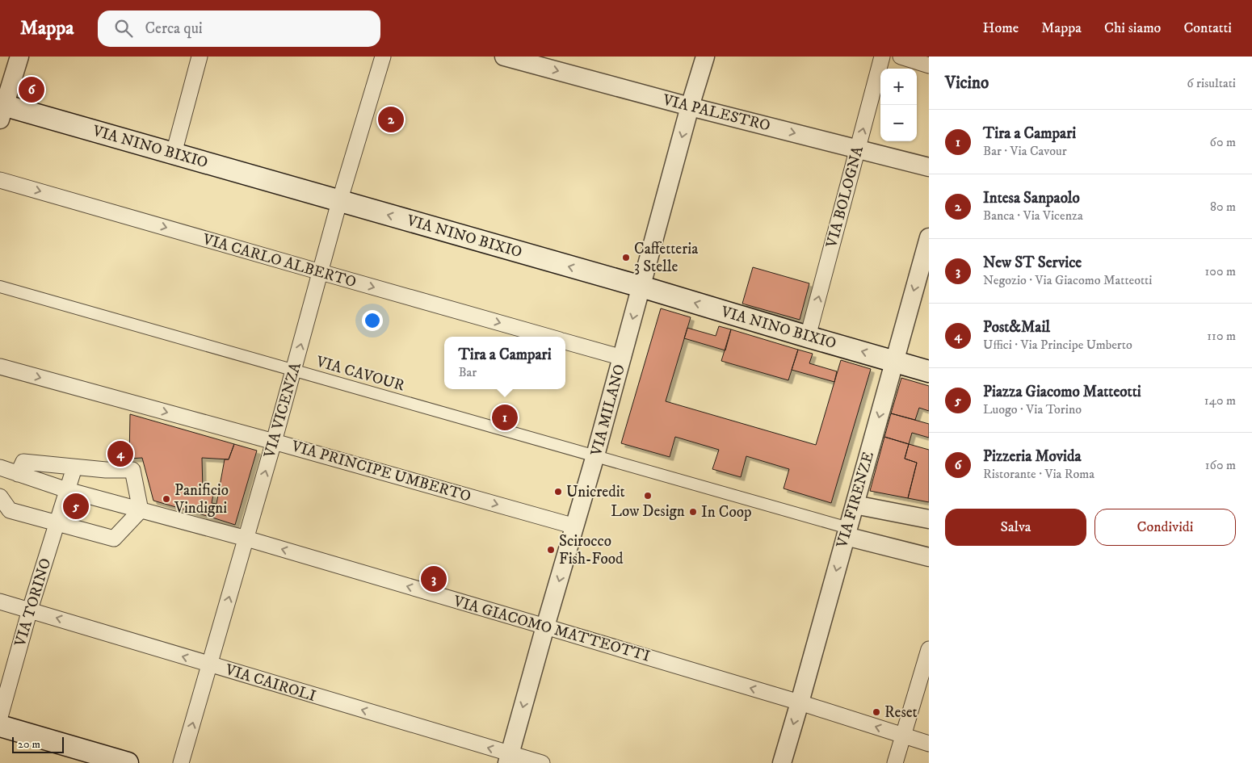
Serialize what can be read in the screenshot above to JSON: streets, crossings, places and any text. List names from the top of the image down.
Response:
{
  "streets": {
    "main road": ["VIA NINO BIXIO"],
    "street": [
      "VIA PALESTRO",
      "VIA BOLOGNA",
      "VIA CARLO ALBERTO",
      "VIA CAVOUR",
      "VIA VICENZA",
      "VIA MILANO",
      "VIA PRINCIPE UMBERTO",
      "VIA FIRENZE",
      "VIA TORINO",
      "VIA GIACOMO MATTEOTTI",
      "VIA CAIROLI"
    ]
  },
  "crossings": [
    ["VIA PALESTRO", "VIA BOLOGNA"],
    ["VIA PALESTRO", "VIA MILANO"],
    ["VIA NINO BIXIO", "VIA BOLOGNA"],
    ["VIA NINO BIXIO", "VIA VICENZA"],
    ["VIA NINO BIXIO", "VIA MILANO"],
    ["VIA NINO BIXIO", "VIA FIRENZE"],
    ["VIA CARLO ALBERTO", "VIA VICENZA"],
    ["VIA CARLO ALBERTO", "VIA MILANO"],
    ["VIA CAVOUR", "VIA VICENZA"],
    ["VIA CAVOUR", "VIA MILANO"],
    ["VIA CAVOUR", "VIA FIRENZE"],
    ["VIA VICENZA", "VIA PRINCIPE UMBERTO"],
    ["VIA VICENZA", "VIA GIACOMO MATTEOTTI"],
    ["VIA VICENZA", "VIA CAIROLI"],
    ["VIA MILANO", "VIA PRINCIPE UMBERTO"],
    ["VIA MILANO", "VIA GIACOMO MATTEOTTI"],
    ["VIA MILANO", "VIA CAIROLI"],
    ["VIA FIRENZE", "VIA GIACOMO MATTEOTTI"],
    ["VIA TORINO", "VIA GIACOMO MATTEOTTI"],
    ["VIA TORINO", "VIA CAIROLI"]
  ],
  "one_way": [
    "VIA PALESTRO",
    "VIA NINO BIXIO",
    "VIA BOLOGNA",
    "VIA CARLO ALBERTO",
    "VIA VICENZA",
    "VIA MILANO",
    "VIA PRINCIPE UMBERTO",
    "VIA FIRENZE",
    "VIA GIACOMO MATTEOTTI",
    "VIA CAIROLI"
  ],
  "places": [
    "Caffetteria 3 Stelle",
    "Unicredit",
    "Low Design",
    "Panificio Vindigni",
    "In Coop",
    "Scirocco Fish-Food",
    "Reset"
  ],
  "scale_bar": "20 m",
  "page": {
    "header": "Mappa",
    "search": "Cerca qui",
    "nav": [
      "Home",
      "Mappa",
      "Chi siamo",
      "Contatti"
    ],
    "heading": ["Vicino", "6 risultati"],
    "map_buttons": ["+", "−"],
    "pins": [
      "6",
      "2",
      "1",
      "4",
      "5",
      "3"
    ],
    "list": [
      {
        "mark": "1",
        "name": "Tira a Campari",
        "note": "Bar · Via Cavour",
        "value": "60 m"
      },
      {
        "mark": "2",
        "name": "Intesa Sanpaolo",
        "note": "Banca · Via Vicenza",
        "value": "80 m"
      },
      {
        "mark": "3",
        "name": "New ST Service",
        "note": "Negozio · Via Giacomo Matteotti",
        "value": "100 m"
      },
      {
        "mark": "4",
        "name": "Post&Mail",
        "note": "Uffici · Via Principe Umberto",
        "value": "110 m"
      },
      {
        "mark": "5",
        "name": "Piazza Giacomo Matteotti",
        "note": "Luogo · Via Torino",
        "value": "140 m"
      },
      {
        "mark": "6",
        "name": "Pizzeria Movida",
        "note": "Ristorante · Via Roma",
        "value": "160 m"
      }
    ],
    "popup": ["Tira a Campari", "Bar"],
    "buttons": ["Salva", "Condividi"],
    "scale": "20 m"
  }
}
